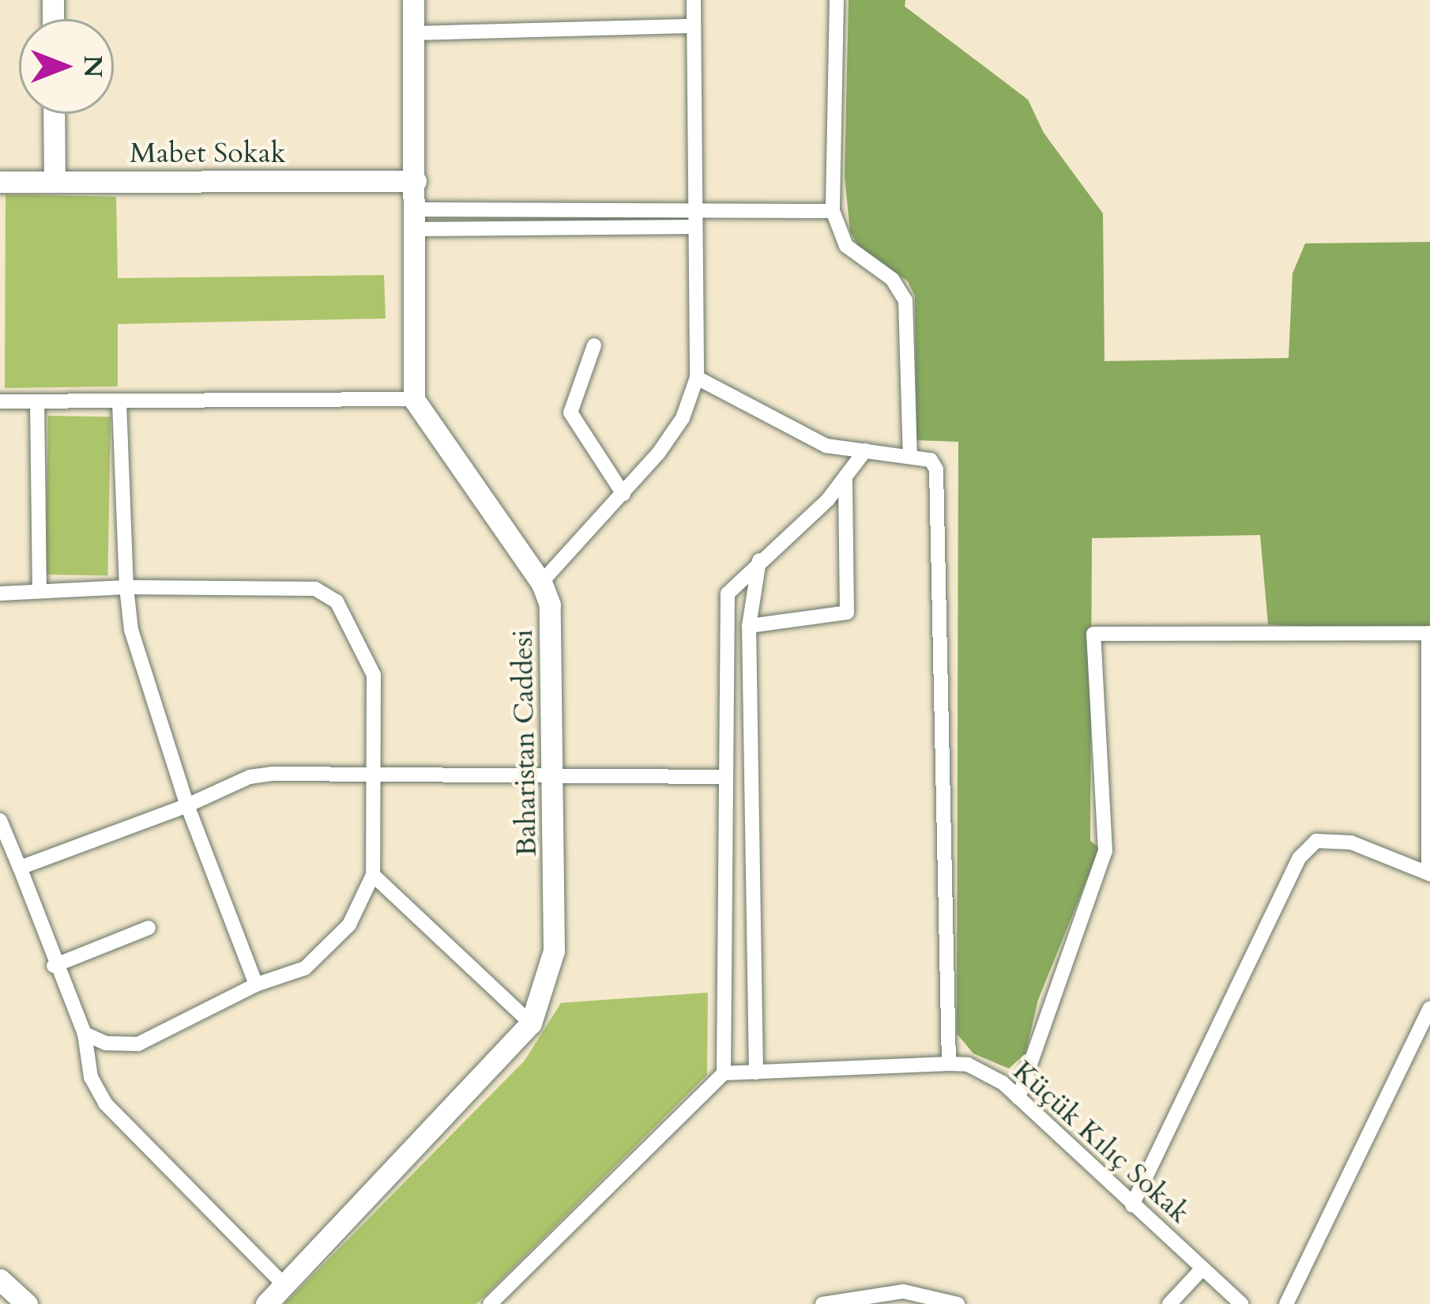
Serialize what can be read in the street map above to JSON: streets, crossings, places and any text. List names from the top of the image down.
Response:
{
  "streets": {
    "street": ["Mabet Sokak", "Baharistan Caddesi", "Küçük Kılıç Sokak"]
  },
  "north": "right"
}
